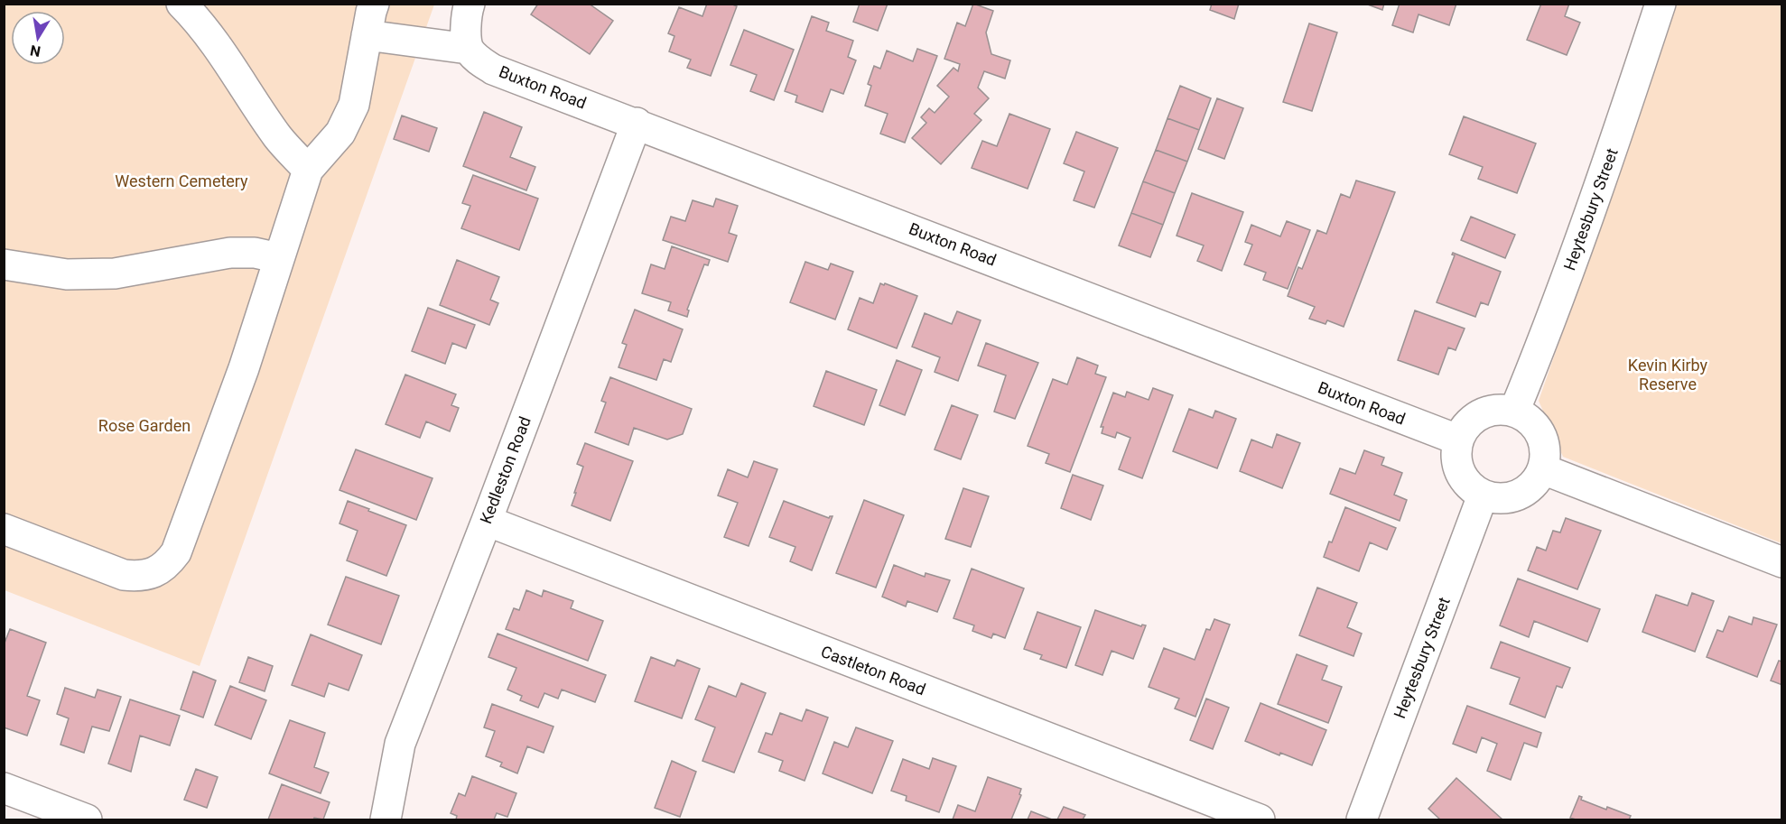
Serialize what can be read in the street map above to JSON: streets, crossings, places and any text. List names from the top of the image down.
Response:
{
  "streets": {
    "street": [
      "Buxton Road",
      "Heytesbury Street",
      "Kedleston Road",
      "Castleton Road"
    ]
  },
  "crossings": [
    ["Buxton Road", "Heytesbury Street"],
    ["Buxton Road", "Kedleston Road"],
    ["Kedleston Road", "Castleton Road"]
  ],
  "parks": ["Western Cemetery", "Kevin Kirby Reserve", "Rose Garden"],
  "north": "bottom"
}
